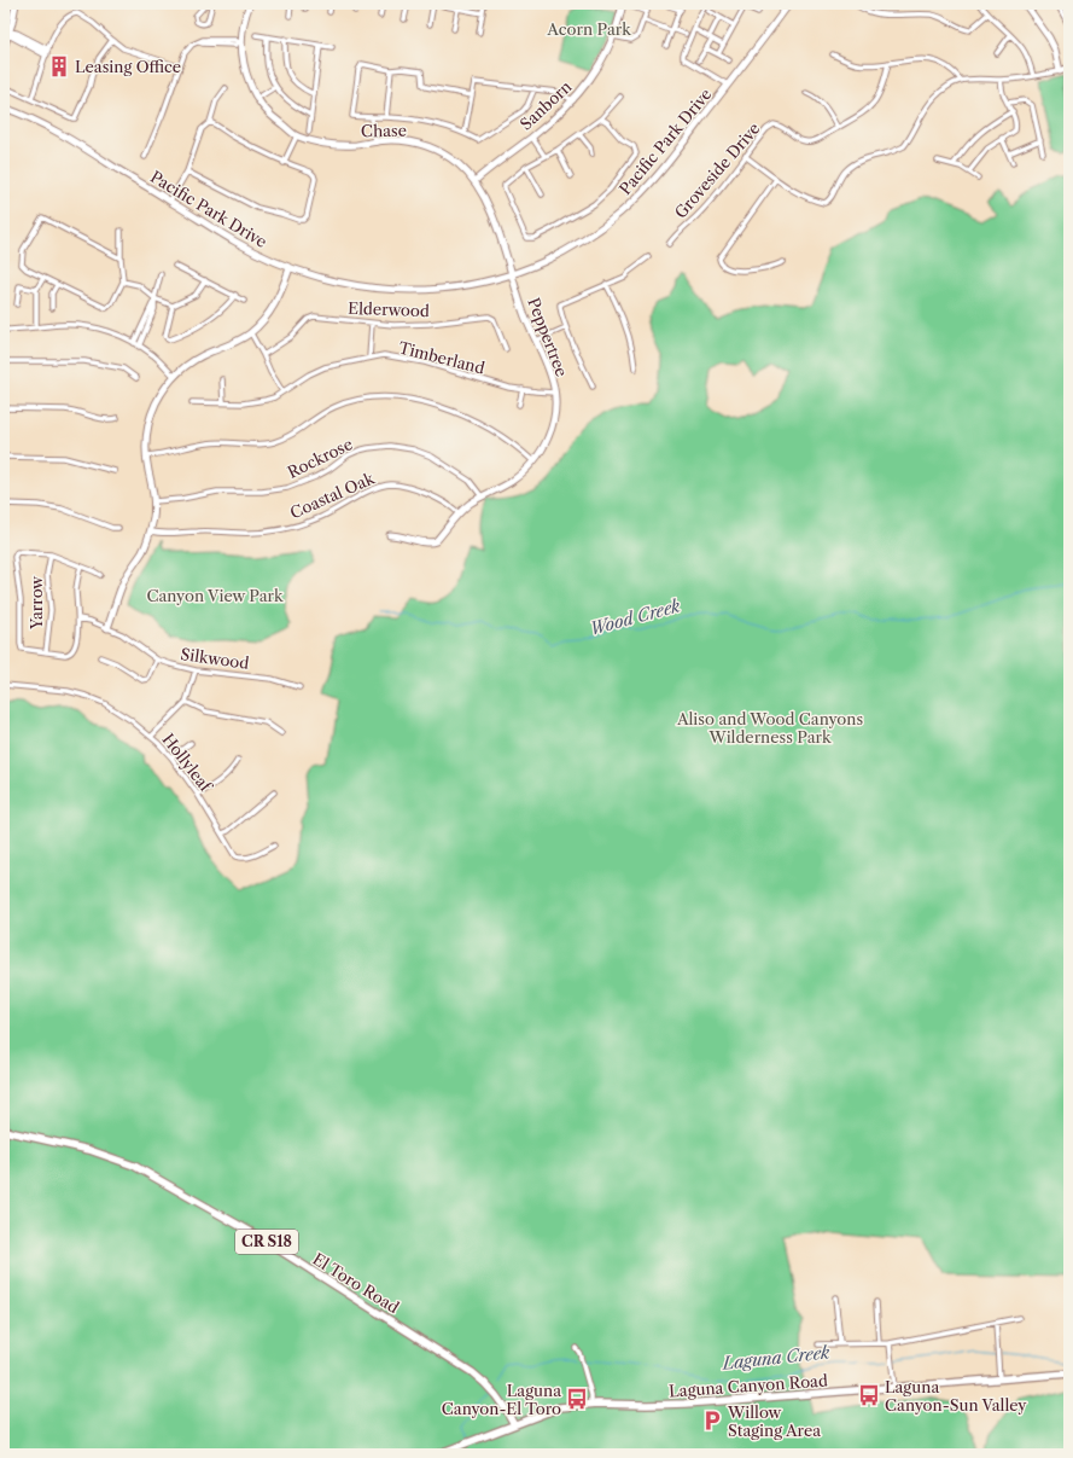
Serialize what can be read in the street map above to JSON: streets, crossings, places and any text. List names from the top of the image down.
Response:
{
  "streets": {
    "main road": ["CR S18", "El Toro Road", "Laguna Canyon Road"],
    "street": [
      "Sanborn",
      "Chase",
      "Pacific Park Drive",
      "Groveside Drive",
      "Elderwood",
      "Peppertree",
      "Timberland",
      "Rockrose",
      "Coastal Oak",
      "Yarrow",
      "Silkwood",
      "Hollyleaf"
    ]
  },
  "crossings": [
    ["Sanborn", "Chase"],
    ["Chase", "Pacific Park Drive"],
    ["Chase", "Peppertree"],
    ["Pacific Park Drive", "Peppertree"],
    ["Peppertree", "Timberland"],
    ["Peppertree", "Rockrose"],
    ["Peppertree", "Coastal Oak"],
    ["El Toro Road", "Laguna Canyon Road"]
  ],
  "water": ["Wood Creek", "Laguna Creek"],
  "parks": ["Acorn Park", "Canyon View Park", "Aliso and Wood Canyons Wilderness Park"],
  "places": {
    "building": ["Leasing Office"],
    "bus stop": ["Laguna Canyon-Sun Valley", "Laguna Canyon-El Toro"],
    "parking": ["Willow Staging Area"]
  }
}
